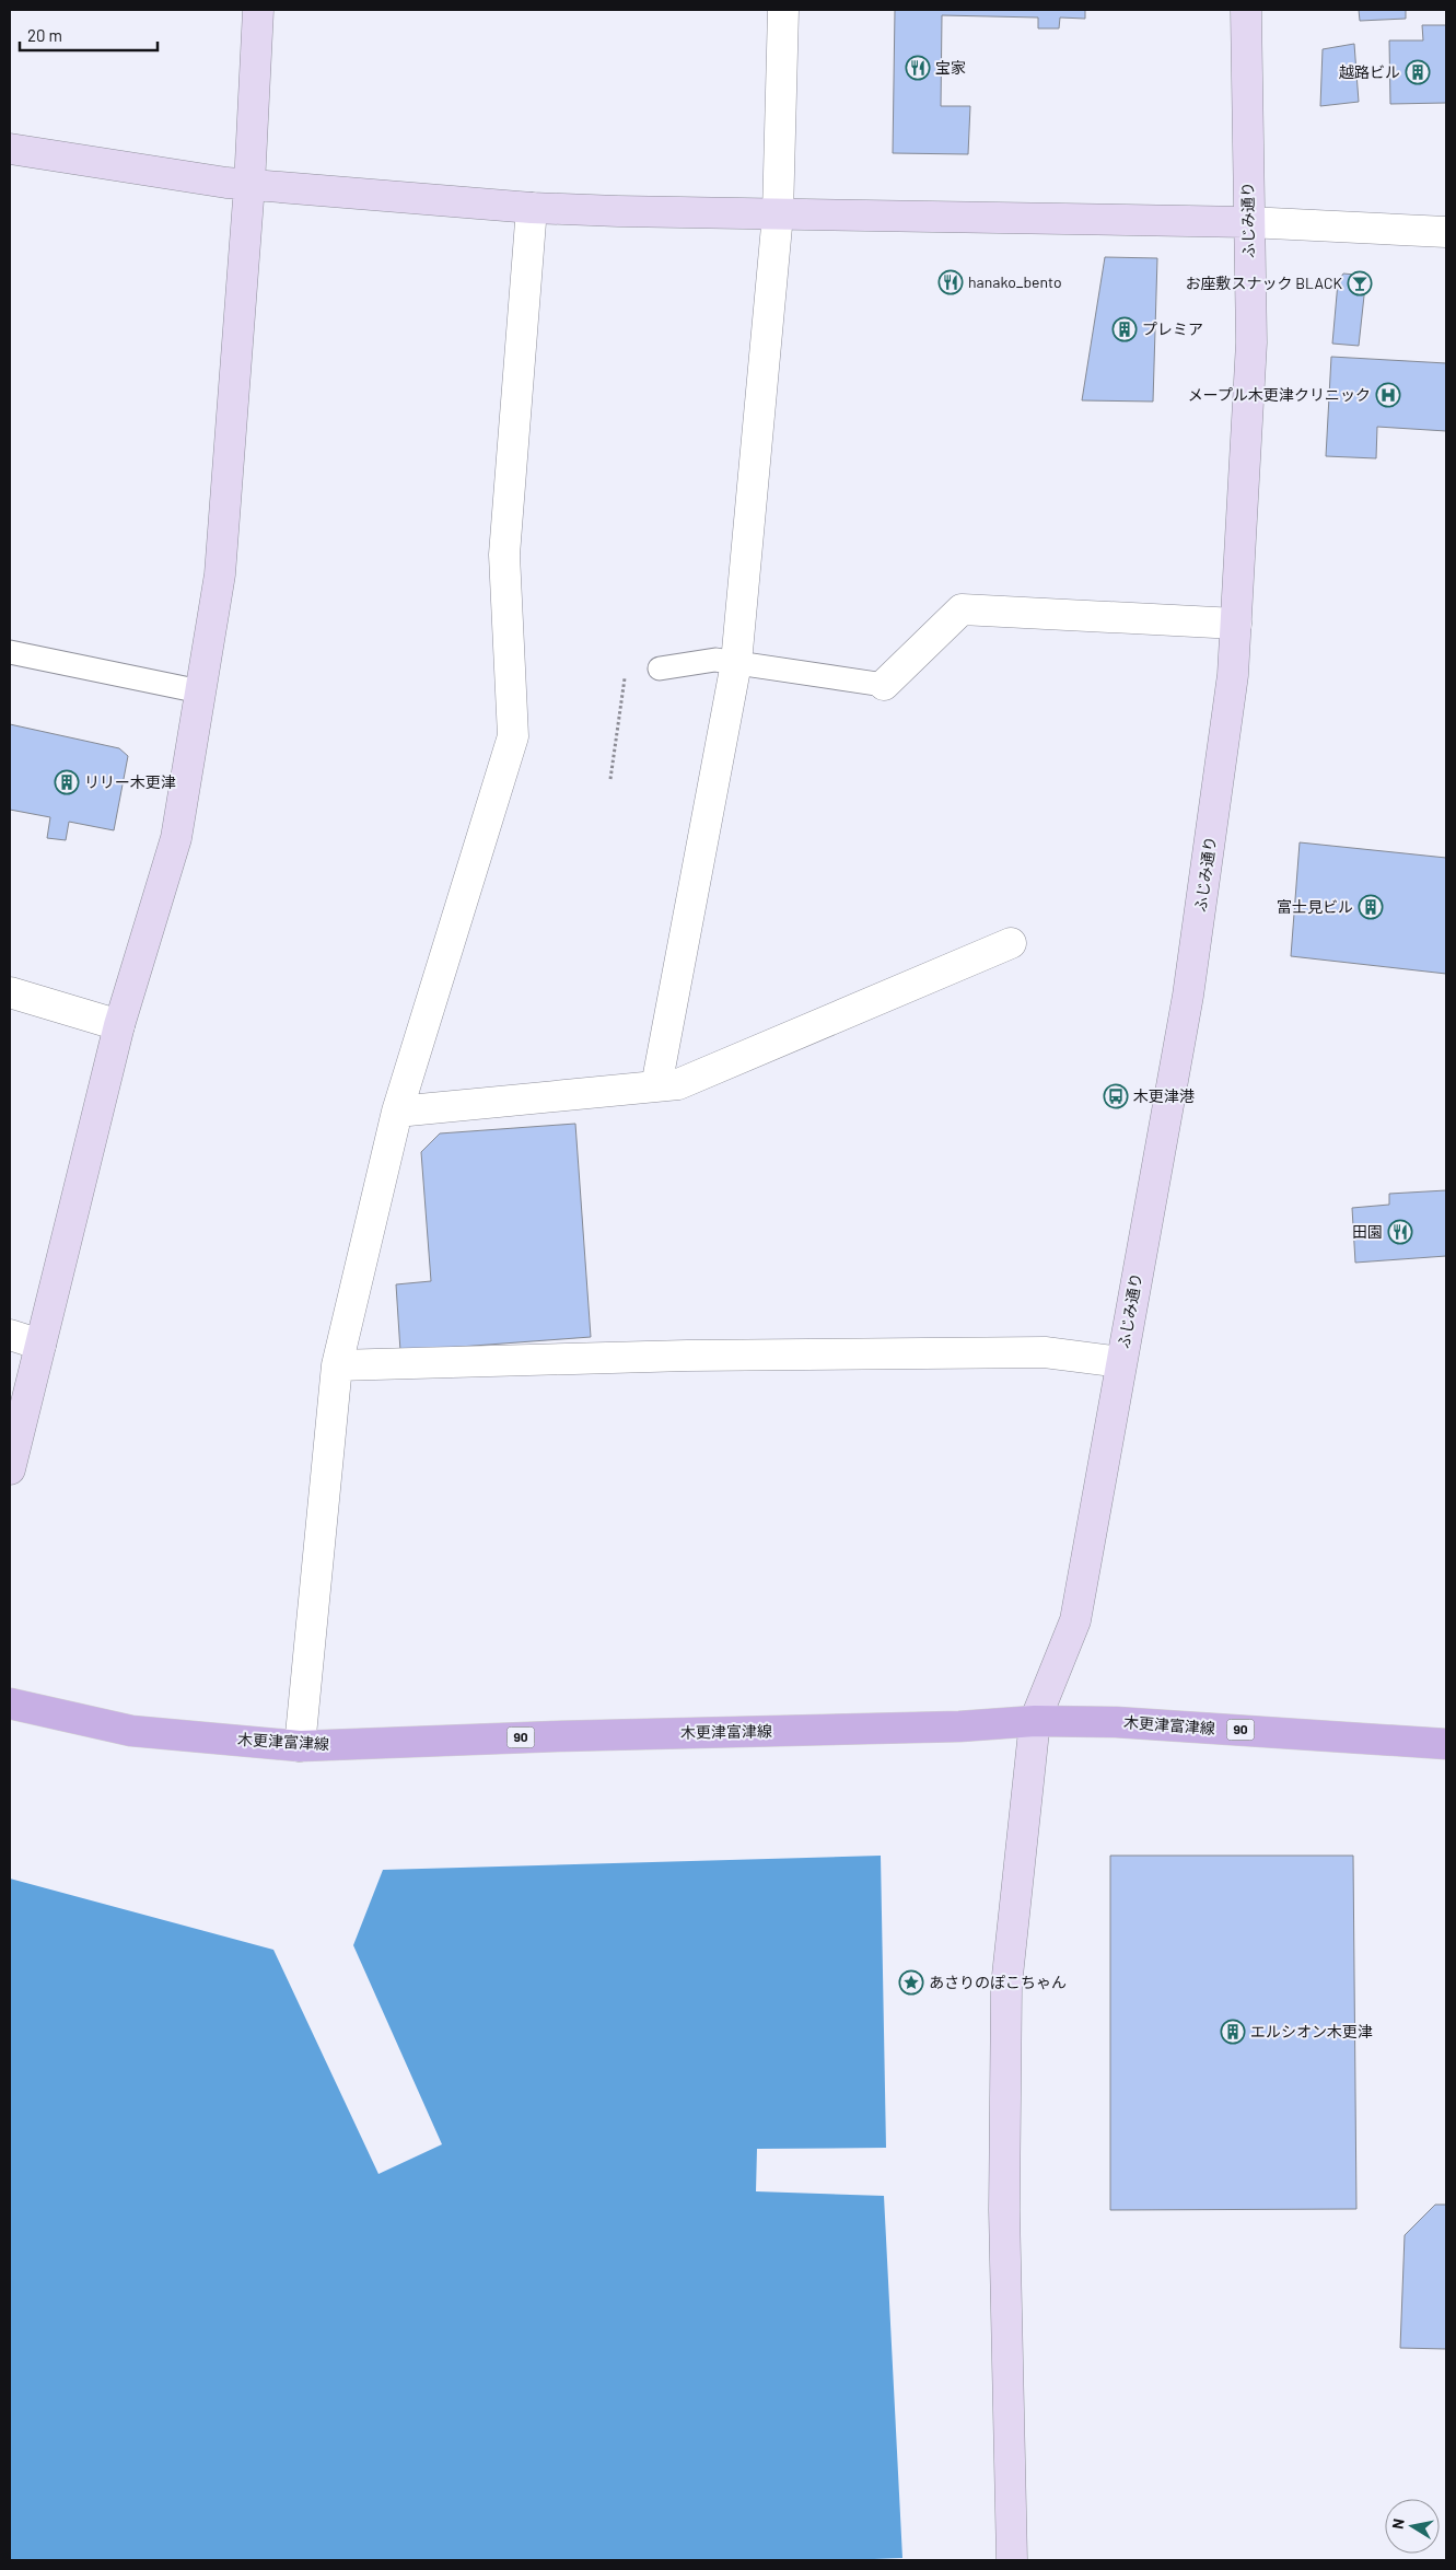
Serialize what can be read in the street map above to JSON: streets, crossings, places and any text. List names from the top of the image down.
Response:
{
  "streets": {
    "main road": ["木更津富津線", "90"],
    "street": ["ふじみ通り"]
  },
  "crossings": [
    ["ふじみ通り", "木更津富津線"]
  ],
  "places": {
    "restaurant": ["宝家", "hanako_bento", "田園"],
    "building": [
      "越路ビル",
      "プレミア",
      "リリー木更津",
      "富士見ビル",
      "エルシオン木更津"
    ],
    "bar": ["お座敷スナック BLACK"],
    "hospital": ["メープル木更津クリニック"],
    "bus stop": ["木更津港"],
    "place": ["あさりのぽこちゃん"]
  },
  "scale_bar": "20 m",
  "north": "left"
}
